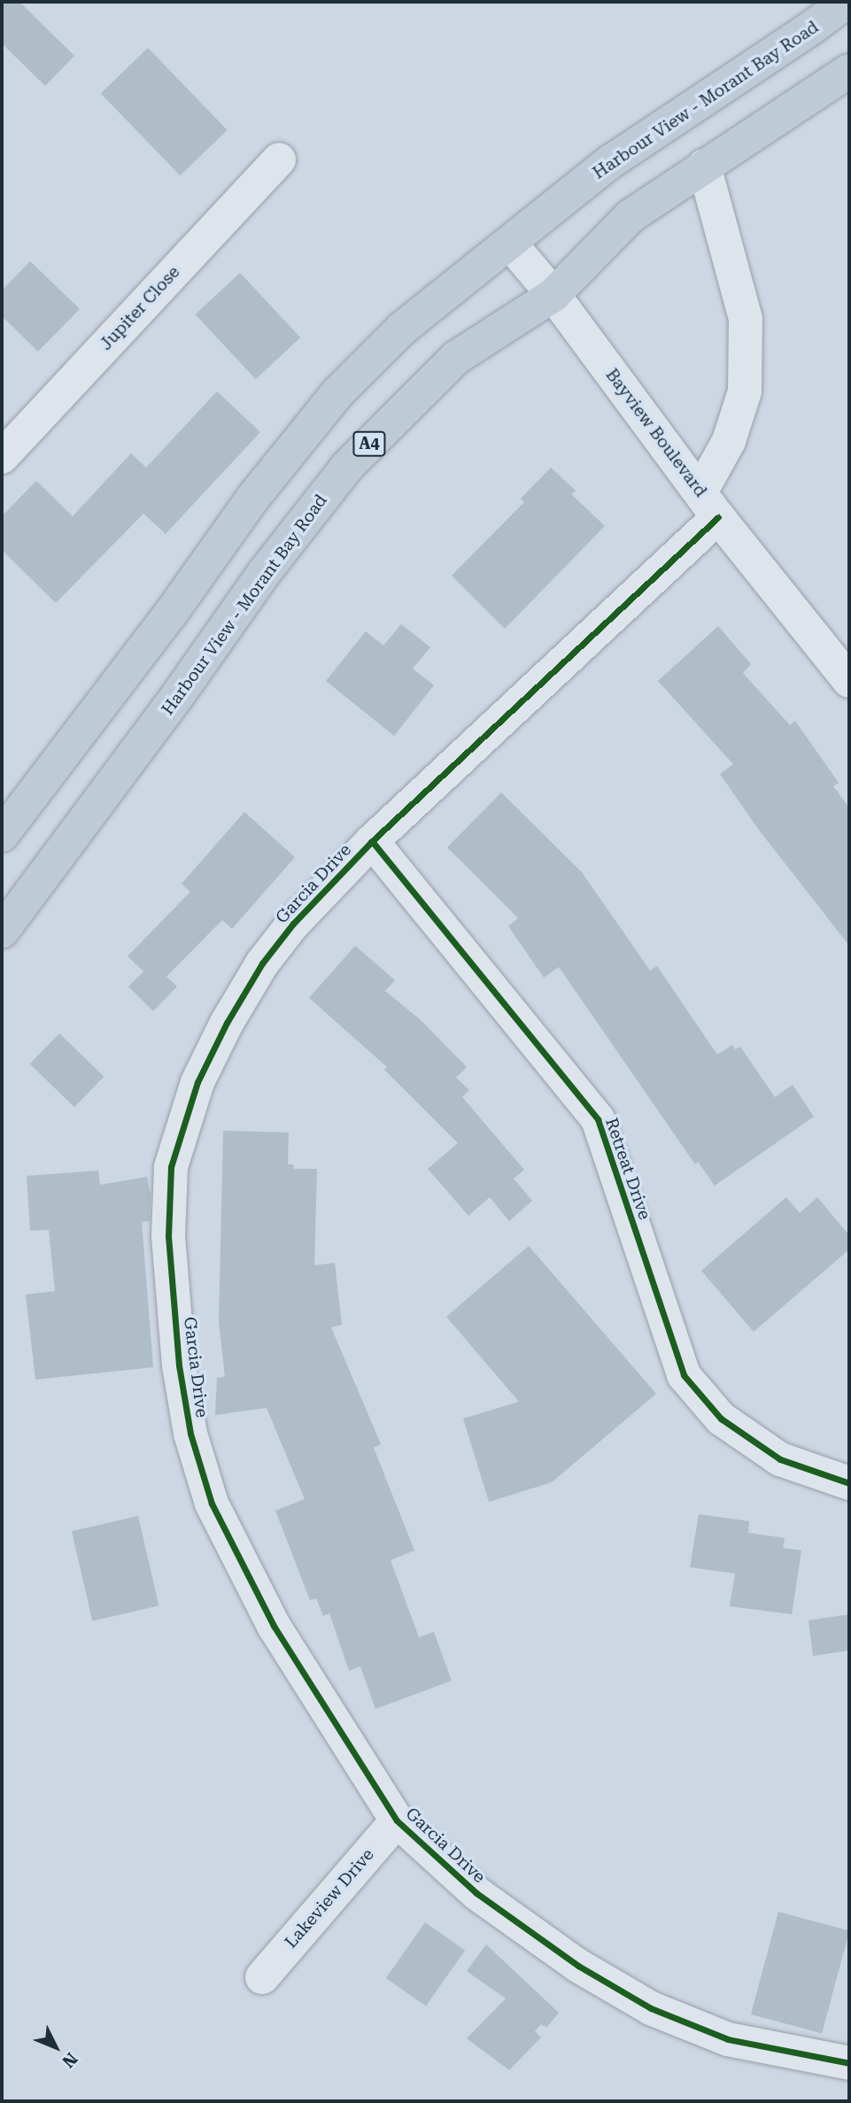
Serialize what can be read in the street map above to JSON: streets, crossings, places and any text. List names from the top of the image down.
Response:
{
  "streets": {
    "highway": ["Harbour View - Morant Bay Road", "A4"],
    "street": [
      "Jupiter Close",
      "Bayview Boulevard",
      "Garcia Drive",
      "Retreat Drive",
      "Lakeview Drive"
    ]
  },
  "crossings": [
    ["Harbour View - Morant Bay Road", "Bayview Boulevard"],
    ["Harbour View - Morant Bay Road", "Garcia Drive"],
    ["Bayview Boulevard", "Garcia Drive"],
    ["Garcia Drive", "Retreat Drive"],
    ["Garcia Drive", "Lakeview Drive"]
  ],
  "north": "bottom right"
}
